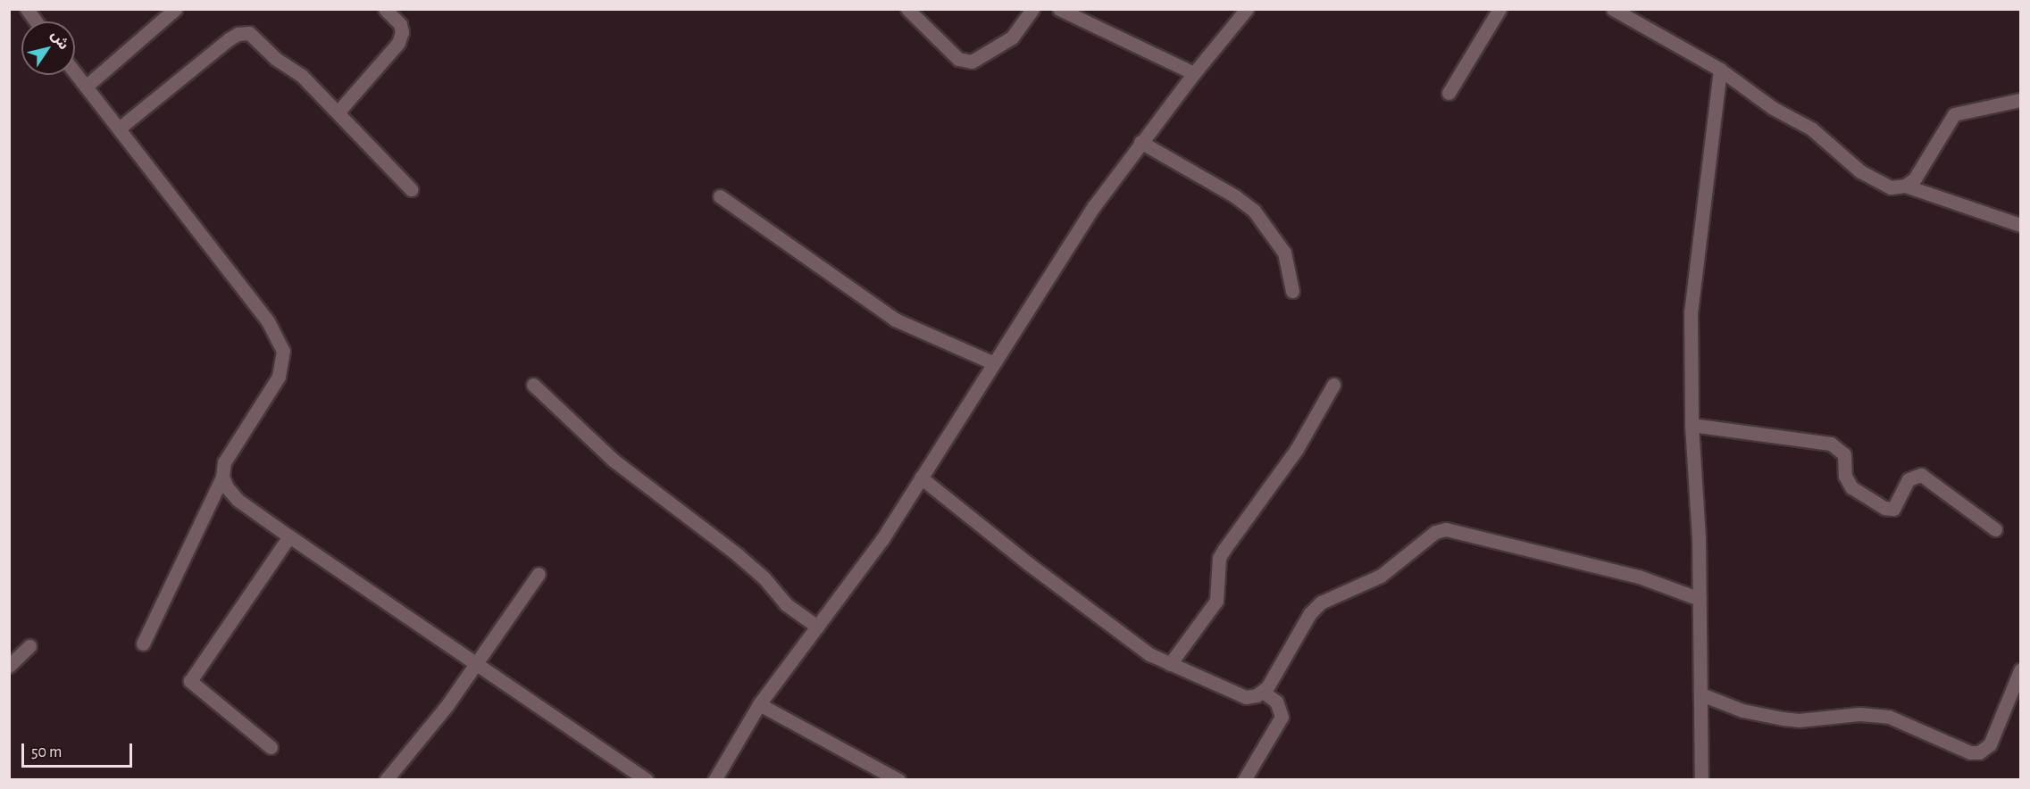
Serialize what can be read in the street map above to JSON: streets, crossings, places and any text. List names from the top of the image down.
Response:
{
  "scale_bar": "50 m",
  "north": "top right"
}
